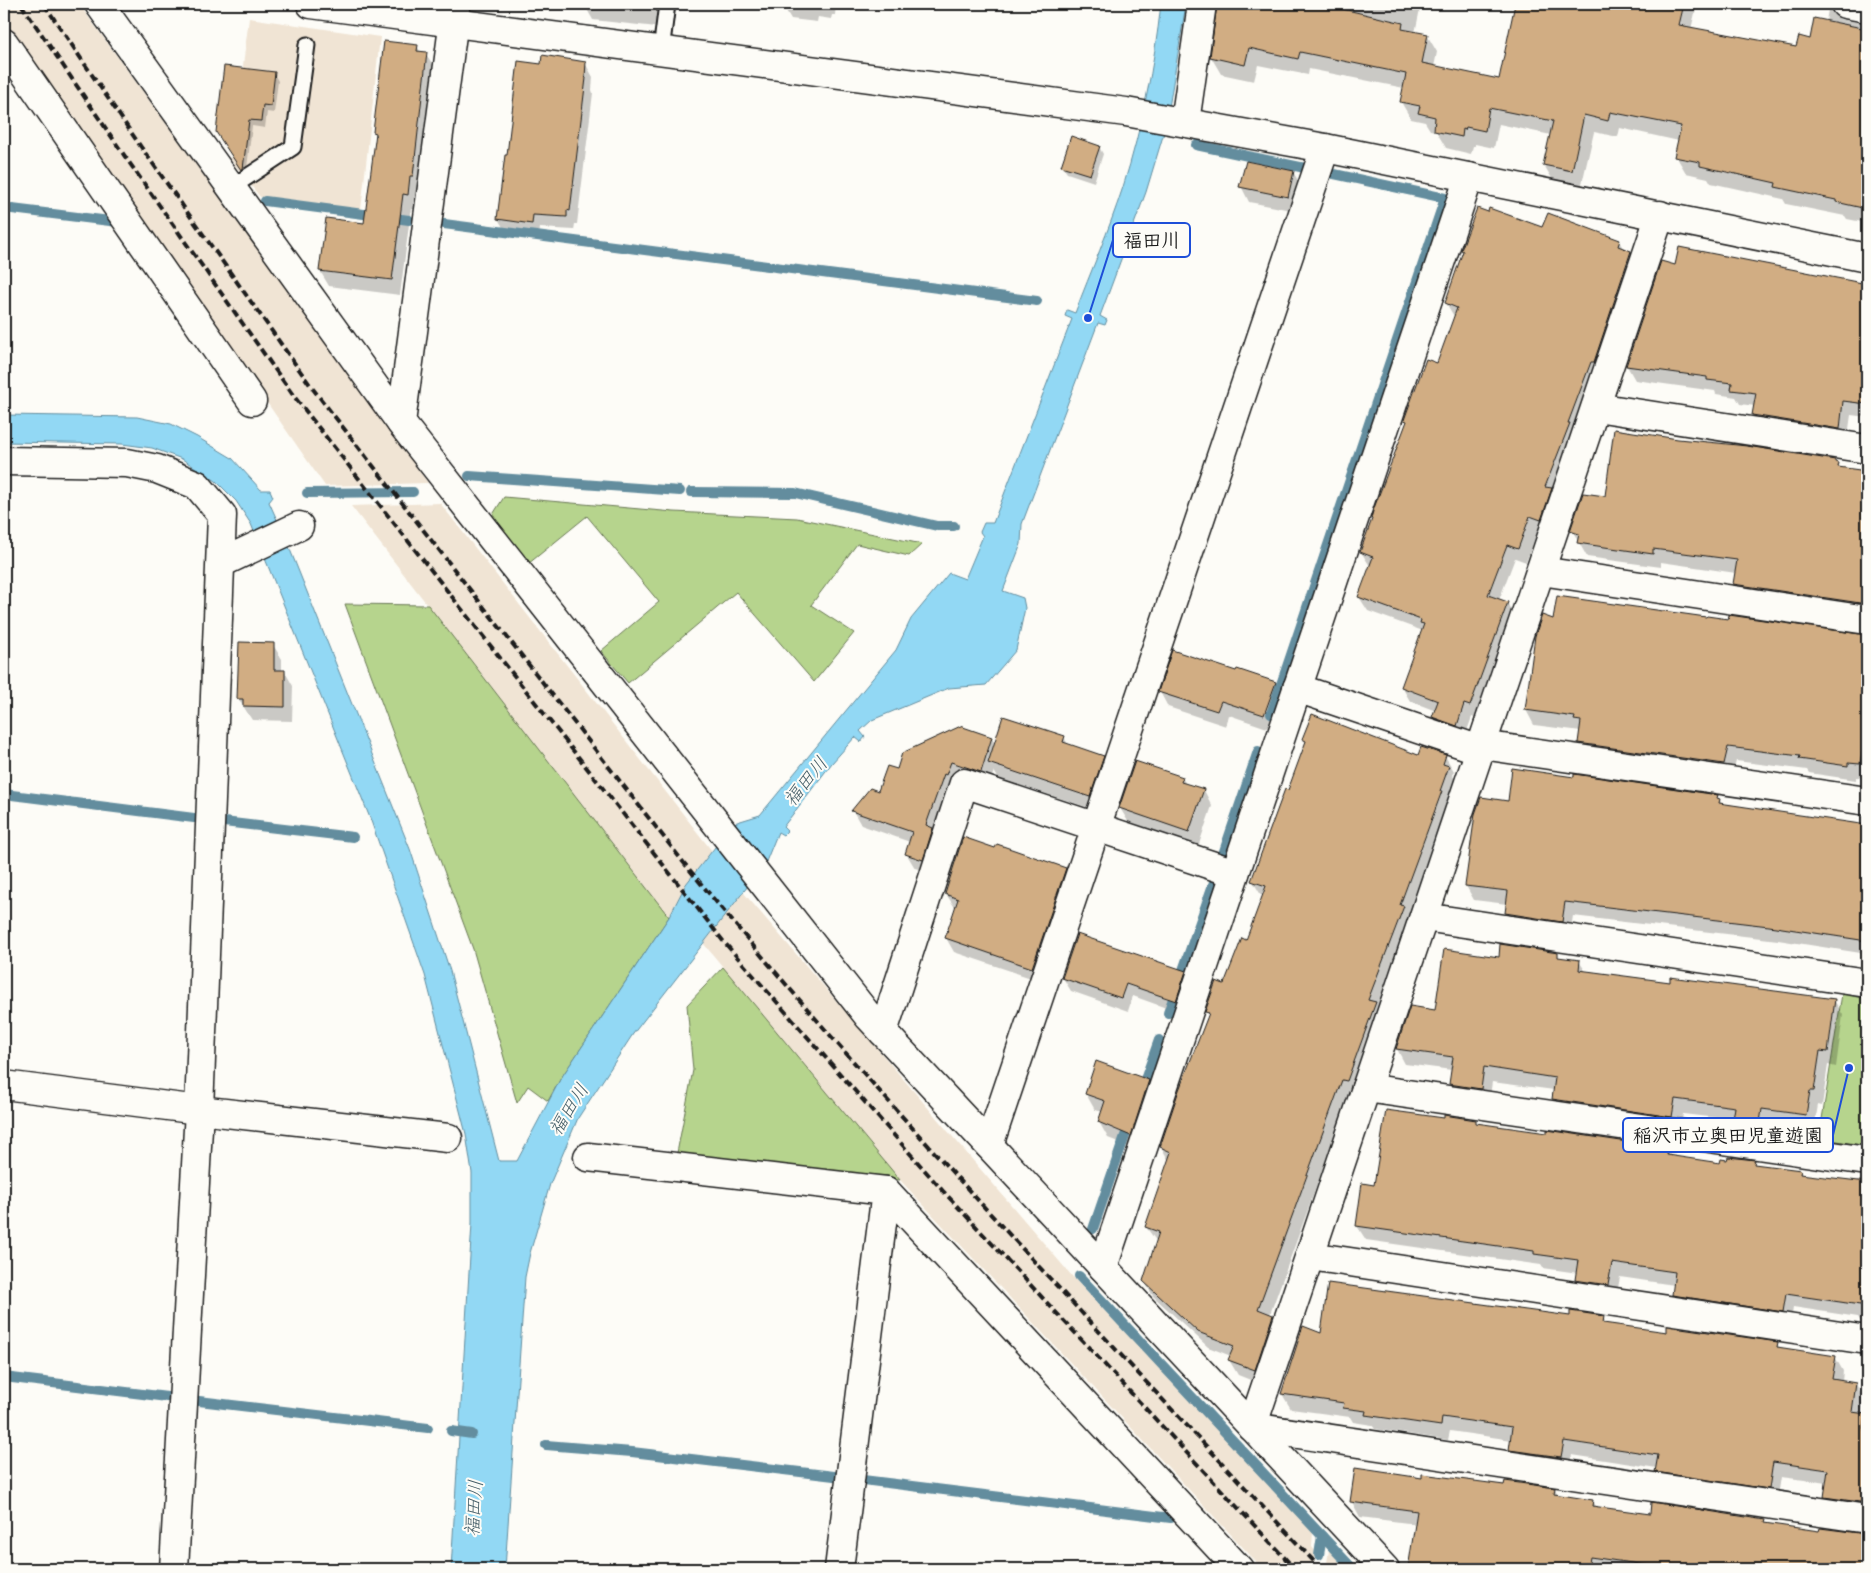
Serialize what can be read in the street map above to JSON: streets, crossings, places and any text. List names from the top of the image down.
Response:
{
  "water": ["福田川"],
  "places": ["福田川", "稲沢市立奥田児童遊園"]
}
